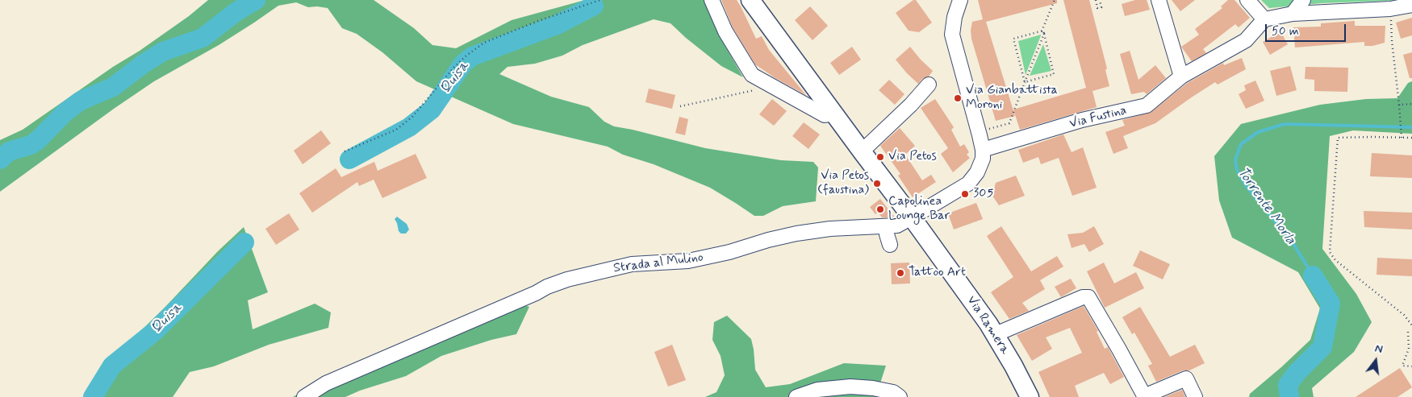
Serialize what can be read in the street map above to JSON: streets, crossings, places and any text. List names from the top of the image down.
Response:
{
  "streets": {
    "main road": ["Via Ramera"],
    "street": ["Via Fustina", "Strada al Mulino"]
  },
  "crossings": [
    ["Strada al Mulino", "Via Ramera"]
  ],
  "water": ["Quisa", "Torrente Morla"],
  "places": [
    "Via Gianbattista Moroni",
    "Via Petos",
    "Via Petos (faustina)",
    "305",
    "Capolinea Lounge Bar",
    "Tattoo Art"
  ],
  "scale_bar": "50 m",
  "north": "top"
}
